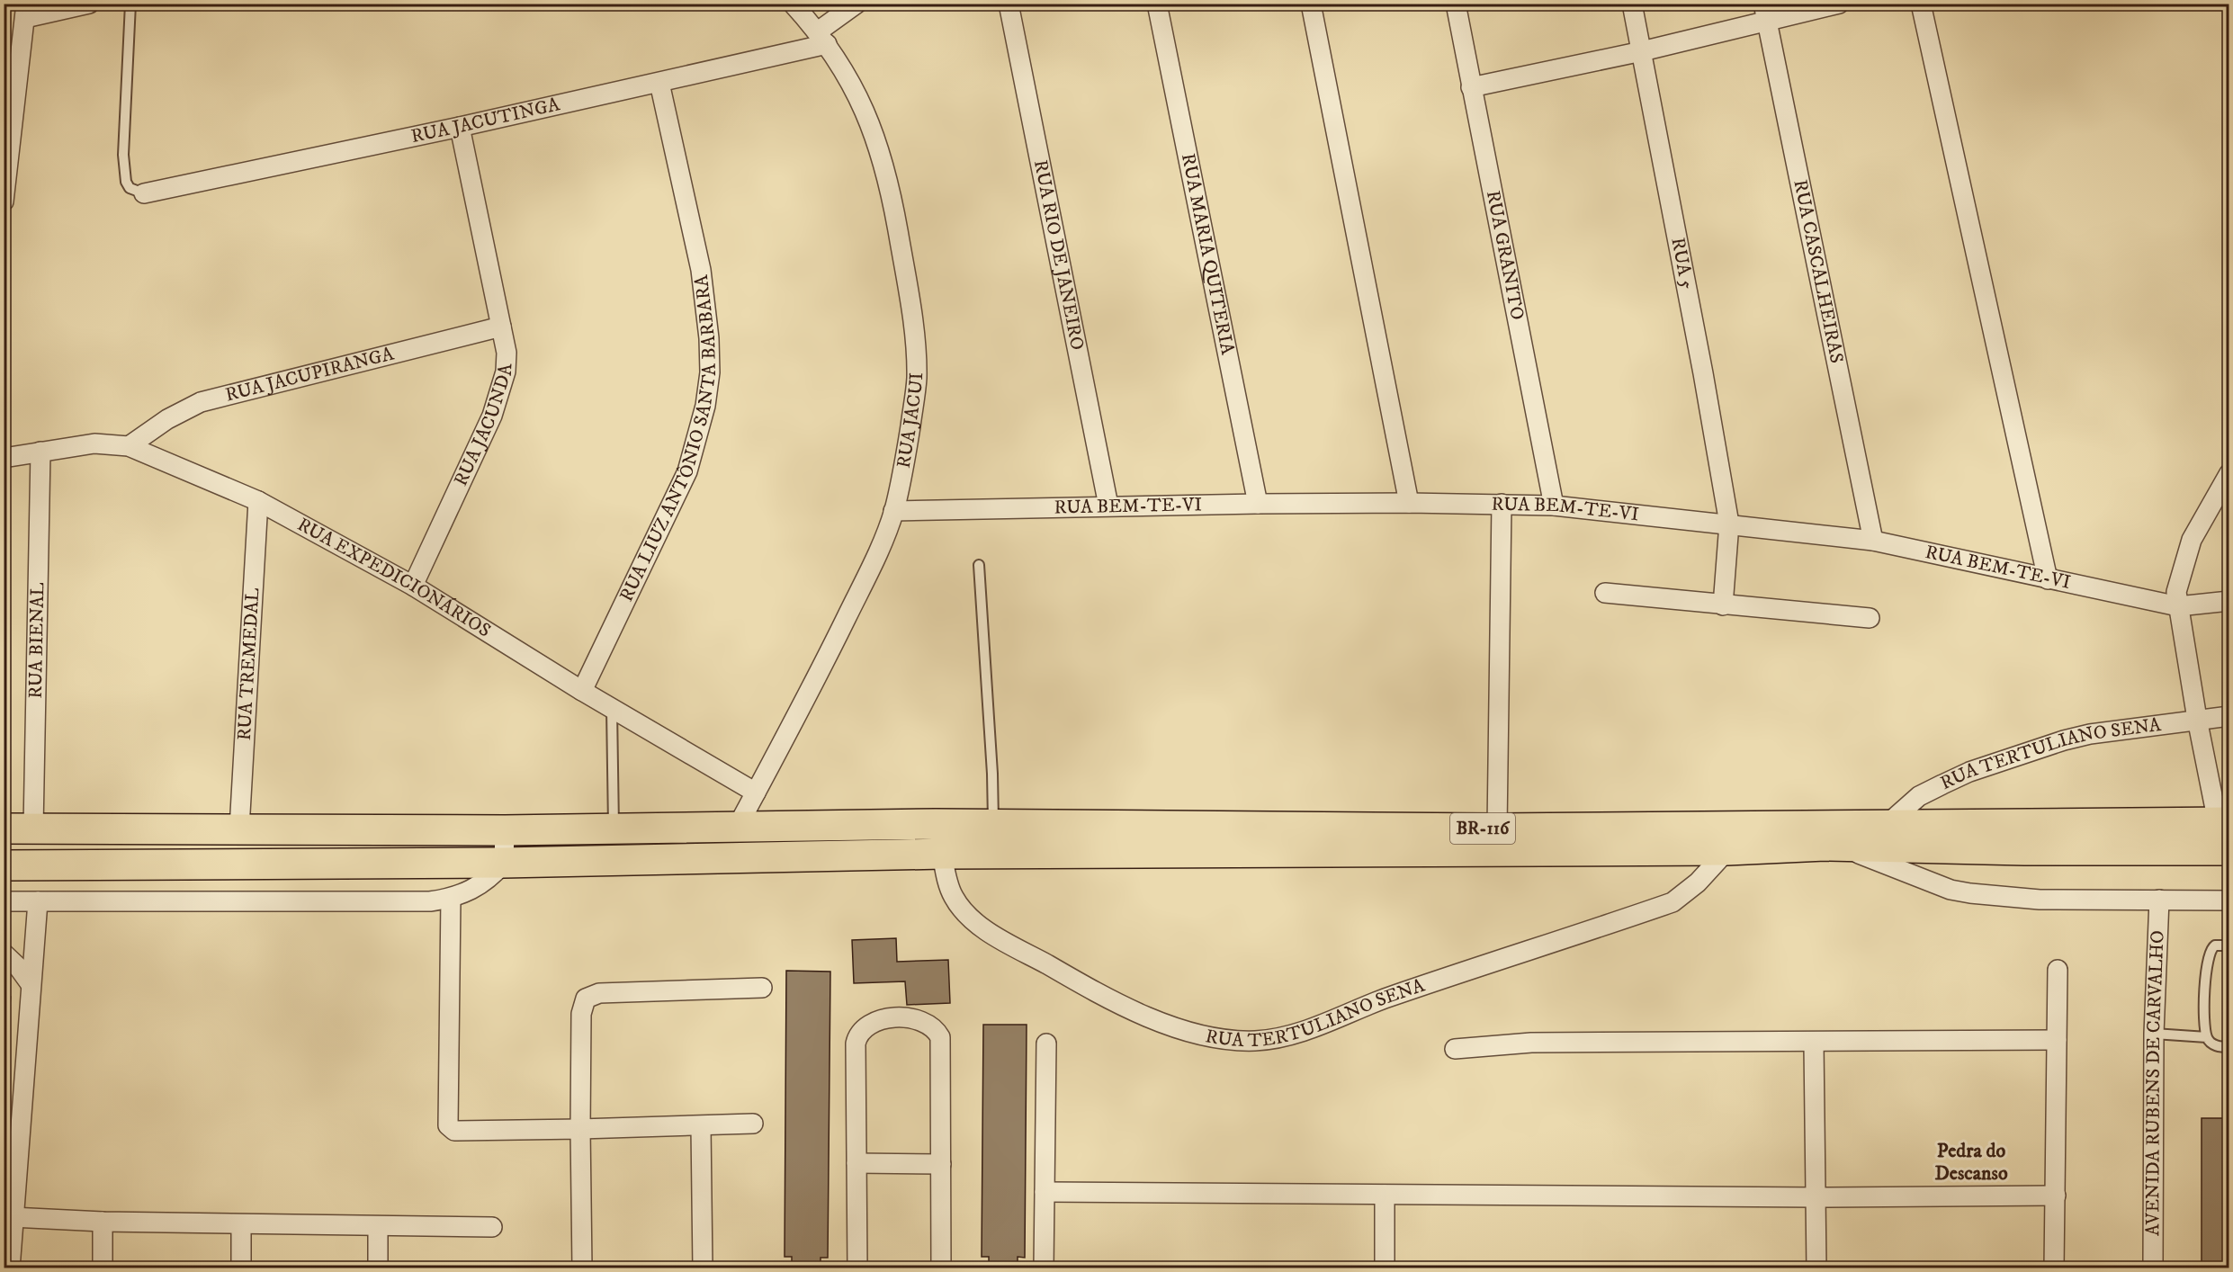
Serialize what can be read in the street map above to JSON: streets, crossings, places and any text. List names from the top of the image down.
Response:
{
  "streets": {
    "highway": ["BR-116"],
    "street": [
      "RUA JACUTINGA",
      "RUA MARIA QUITERIA",
      "RUA RIO DE JANEIRO",
      "RUA GRANITO",
      "RUA 5",
      "RUA CASCALHEIRAS",
      "RUA JACUPIRANGA",
      "RUA JACUI",
      "RUA JACUNDA",
      "RUA LIUZ ANTÔNIO SANTA BARBARA",
      "RUA BEM-TE-VI",
      "RUA EXPEDICIONÁRIOS",
      "RUA BIENAL",
      "RUA TREMEDAL",
      "RUA TERTULIANO SENA",
      "AVENIDA RUBENS DE CARVALHO"
    ]
  },
  "crossings": [
    ["RUA JACUTINGA", "RUA JACUI"],
    ["RUA JACUTINGA", "RUA JACUNDA"],
    ["RUA JACUTINGA", "RUA LIUZ ANTÔNIO SANTA BARBARA"],
    ["RUA MARIA QUITERIA", "RUA BEM-TE-VI"],
    ["RUA RIO DE JANEIRO", "RUA BEM-TE-VI"],
    ["RUA GRANITO", "RUA BEM-TE-VI"],
    ["RUA 5", "RUA BEM-TE-VI"],
    ["RUA CASCALHEIRAS", "RUA BEM-TE-VI"],
    ["RUA JACUPIRANGA", "RUA JACUNDA"],
    ["RUA JACUPIRANGA", "RUA EXPEDICIONÁRIOS"],
    ["RUA JACUI", "RUA BEM-TE-VI"],
    ["RUA JACUI", "RUA EXPEDICIONÁRIOS"],
    ["RUA JACUI", "BR-116"],
    ["RUA JACUNDA", "RUA EXPEDICIONÁRIOS"],
    ["RUA LIUZ ANTÔNIO SANTA BARBARA", "RUA EXPEDICIONÁRIOS"],
    ["RUA EXPEDICIONÁRIOS", "RUA BIENAL"],
    ["RUA EXPEDICIONÁRIOS", "RUA TREMEDAL"],
    ["RUA TERTULIANO SENA", "BR-116"]
  ],
  "districts": ["Pedra do Descanso"]
}
